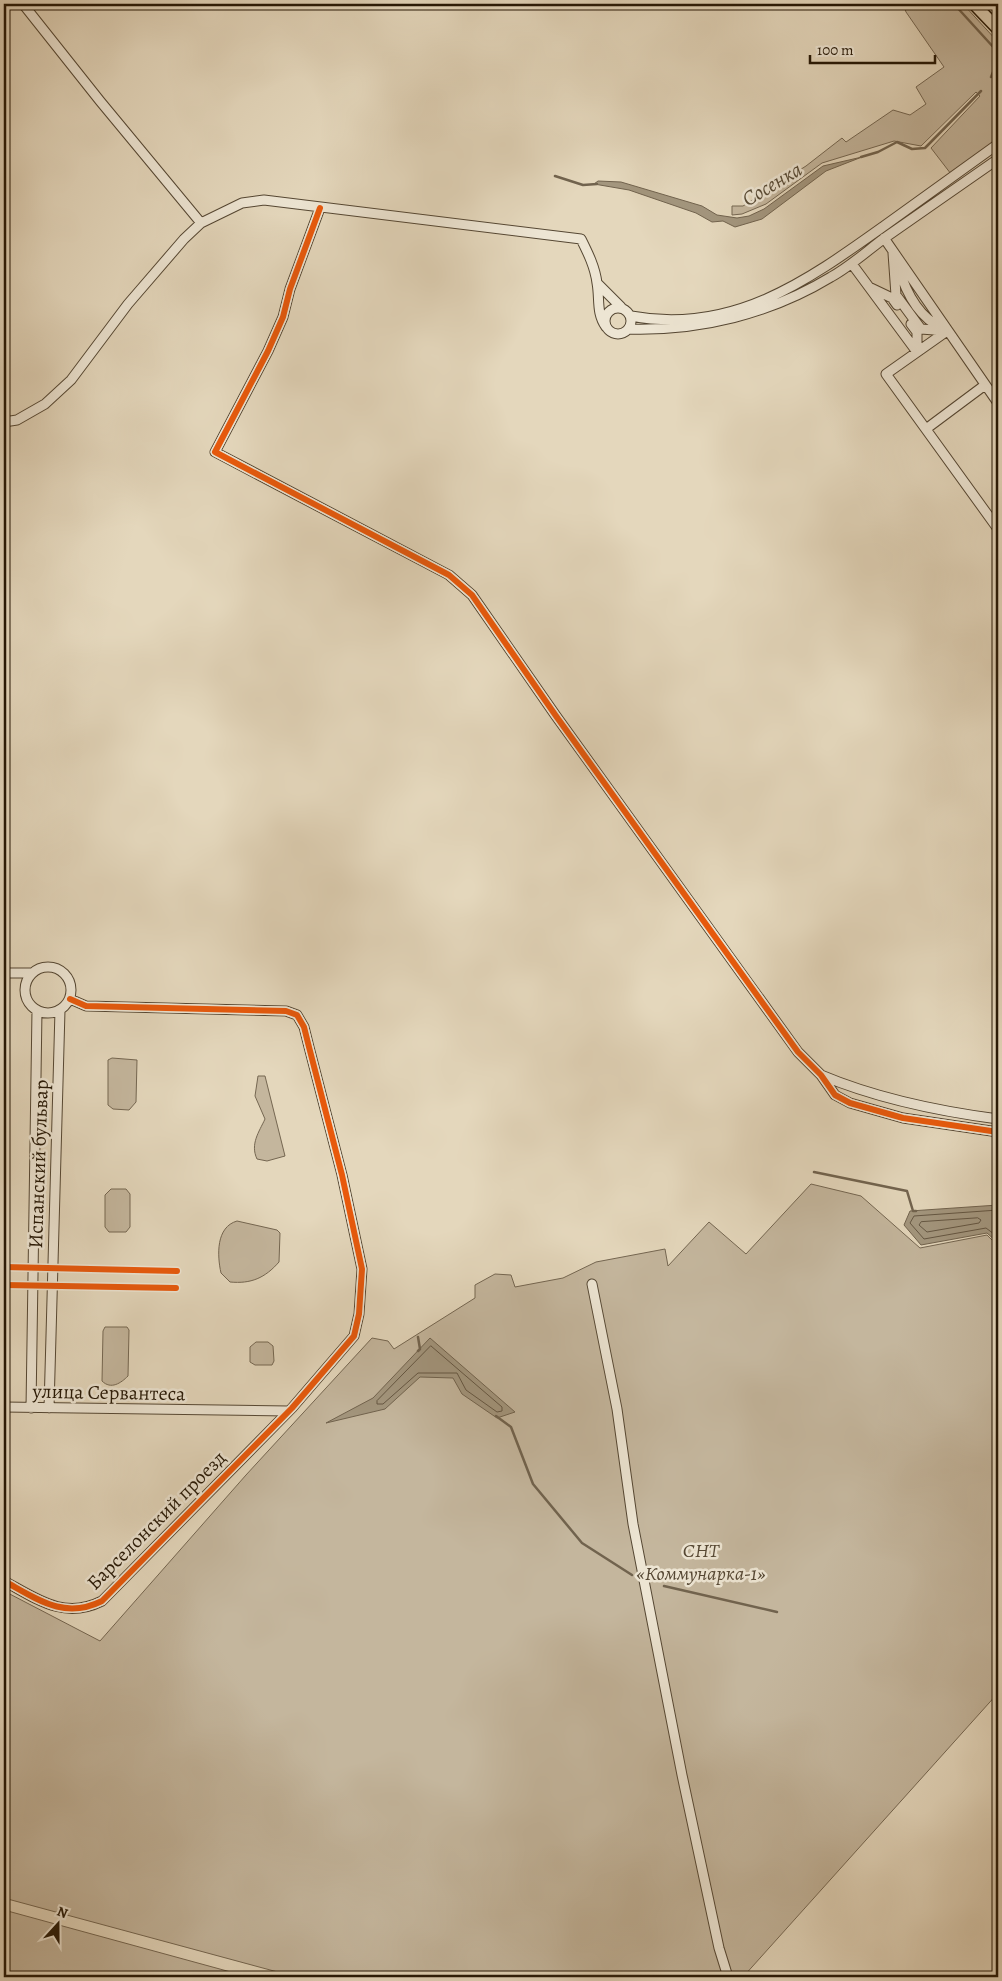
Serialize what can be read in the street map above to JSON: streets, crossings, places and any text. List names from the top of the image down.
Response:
{
  "streets": {
    "street": ["Испанский бульвар", "улица Сервантеса", "Барселонский проезд"]
  },
  "crossings": [
    ["Испанский бульвар", "улица Сервантеса"],
    ["Испанский бульвар", "Барселонский проезд"],
    ["улица Сервантеса", "Барселонский проезд"]
  ],
  "water": ["Сосенка"],
  "parks": ["СНТ «Коммунарка-1»"],
  "scale_bar": "100 m",
  "north": "top"
}
